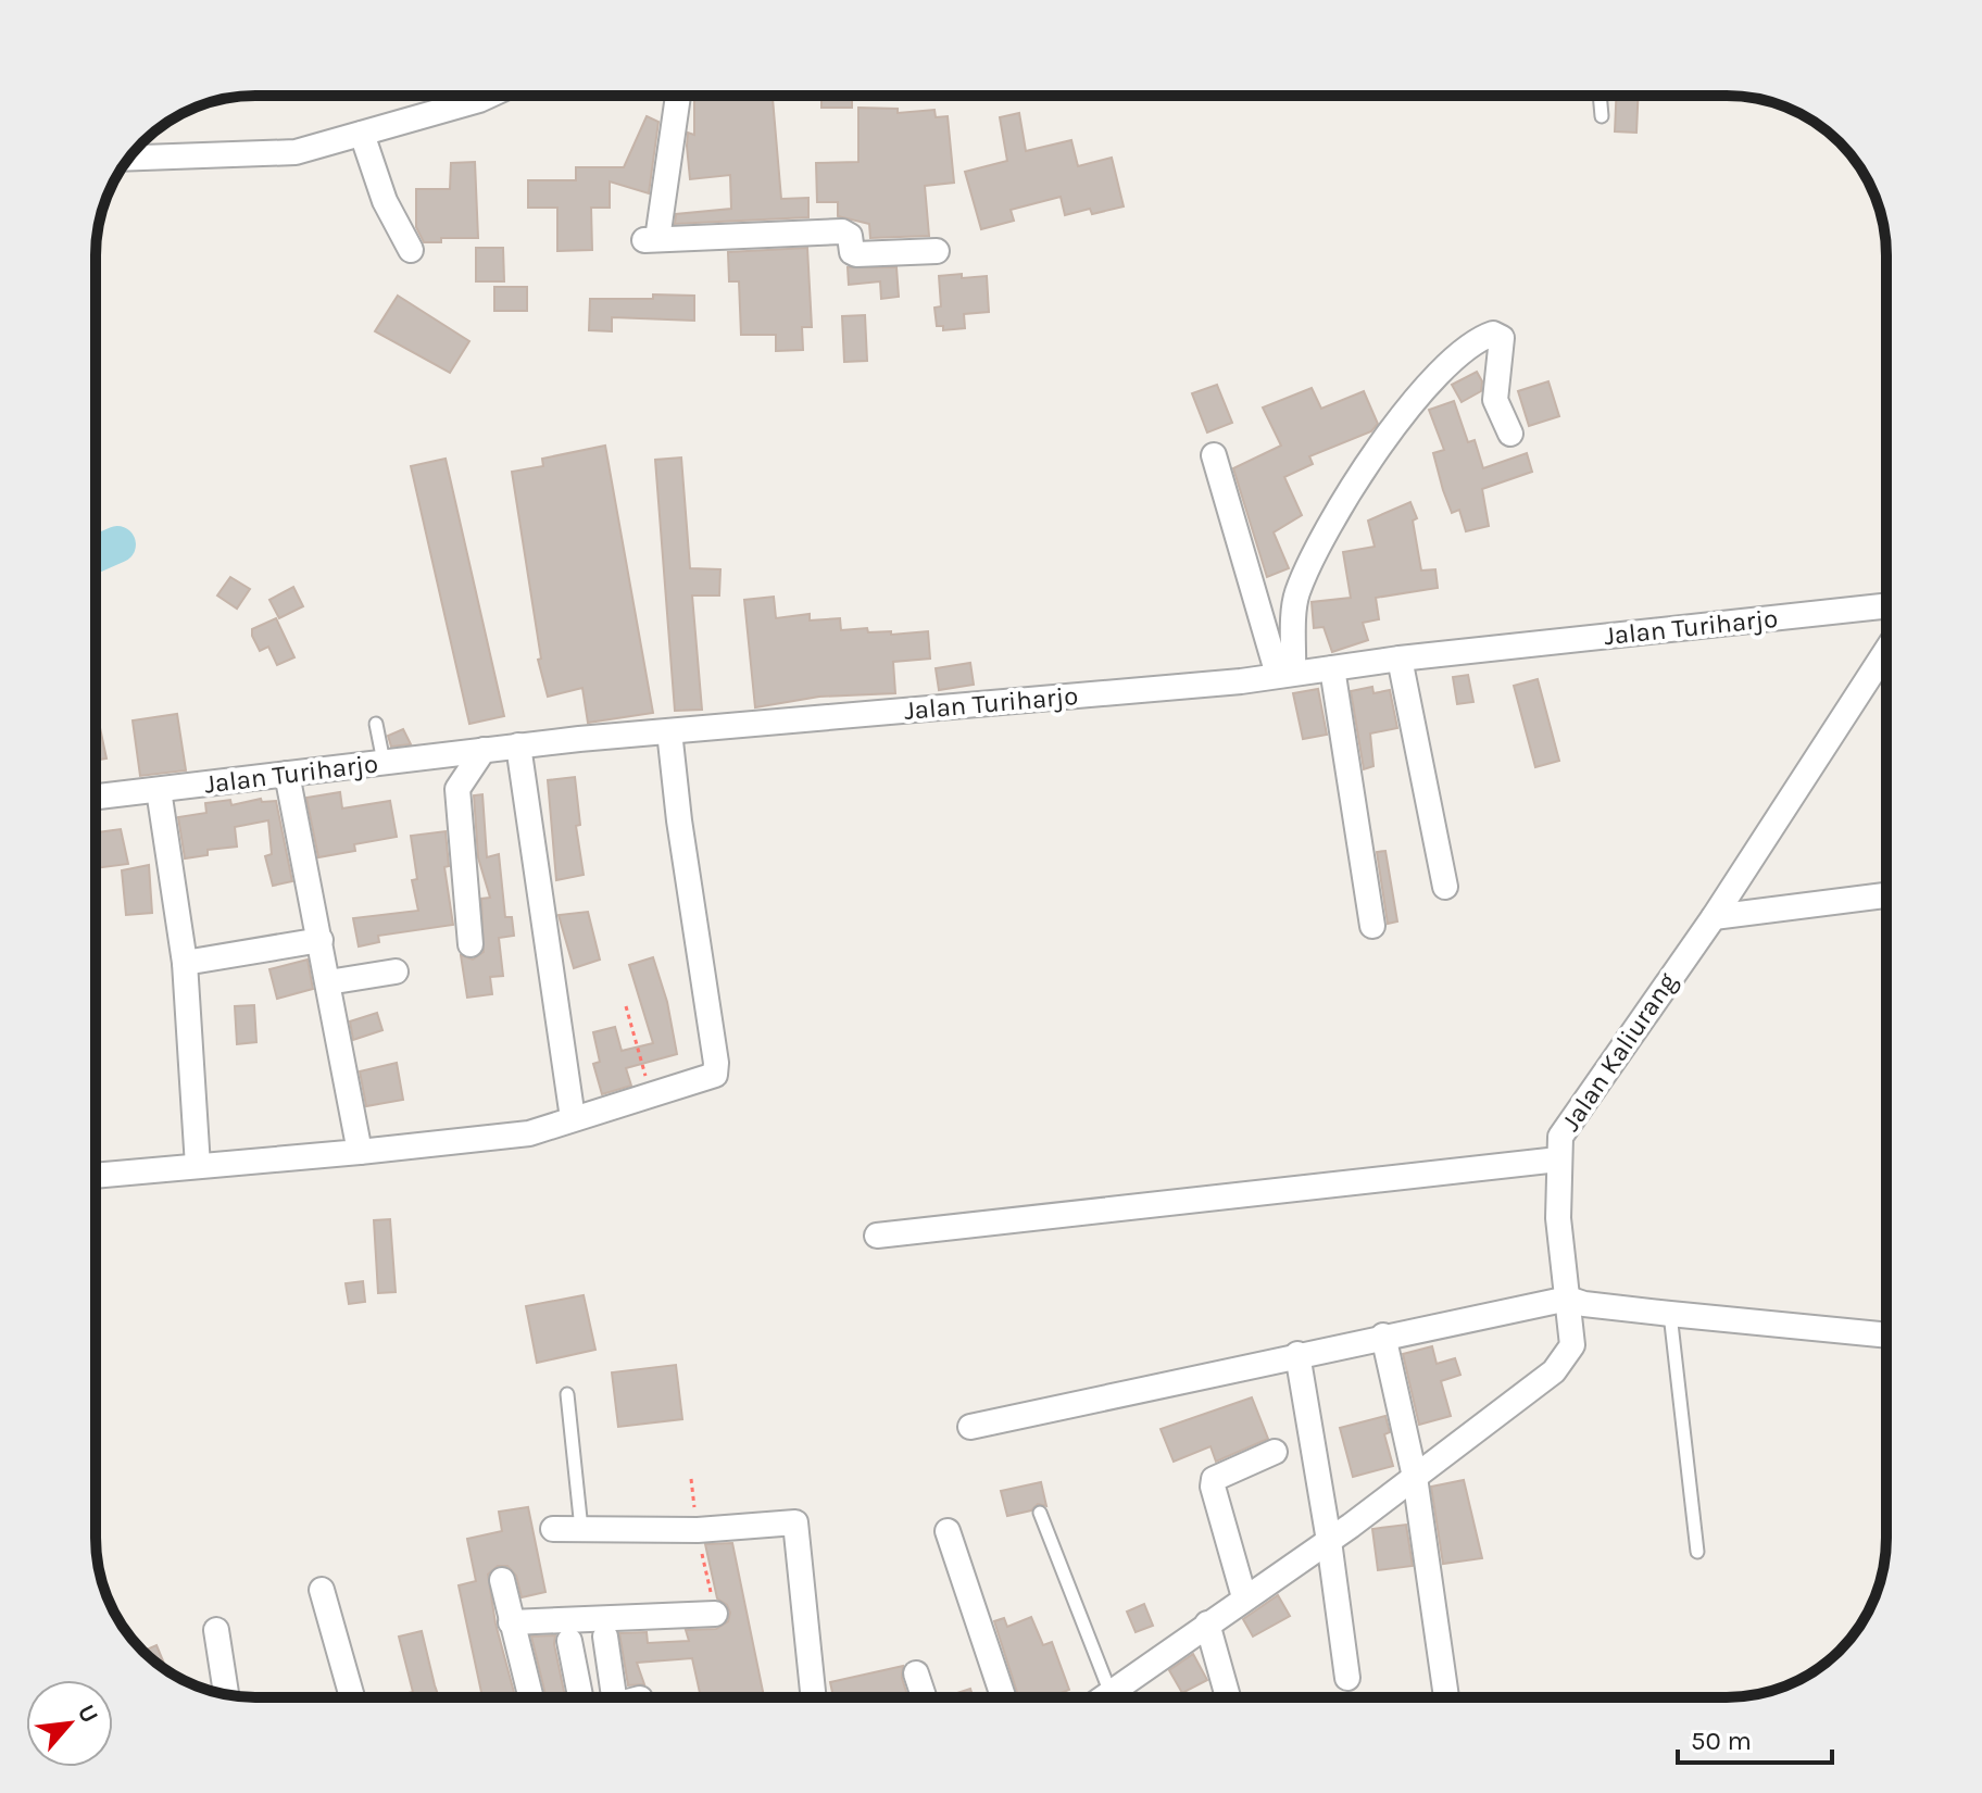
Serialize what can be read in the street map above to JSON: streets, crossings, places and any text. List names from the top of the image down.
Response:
{
  "streets": {
    "street": ["Jalan Turiharjo", "Jalan Kaliurang"]
  },
  "scale_bar": "50 m",
  "north": "top right"
}
